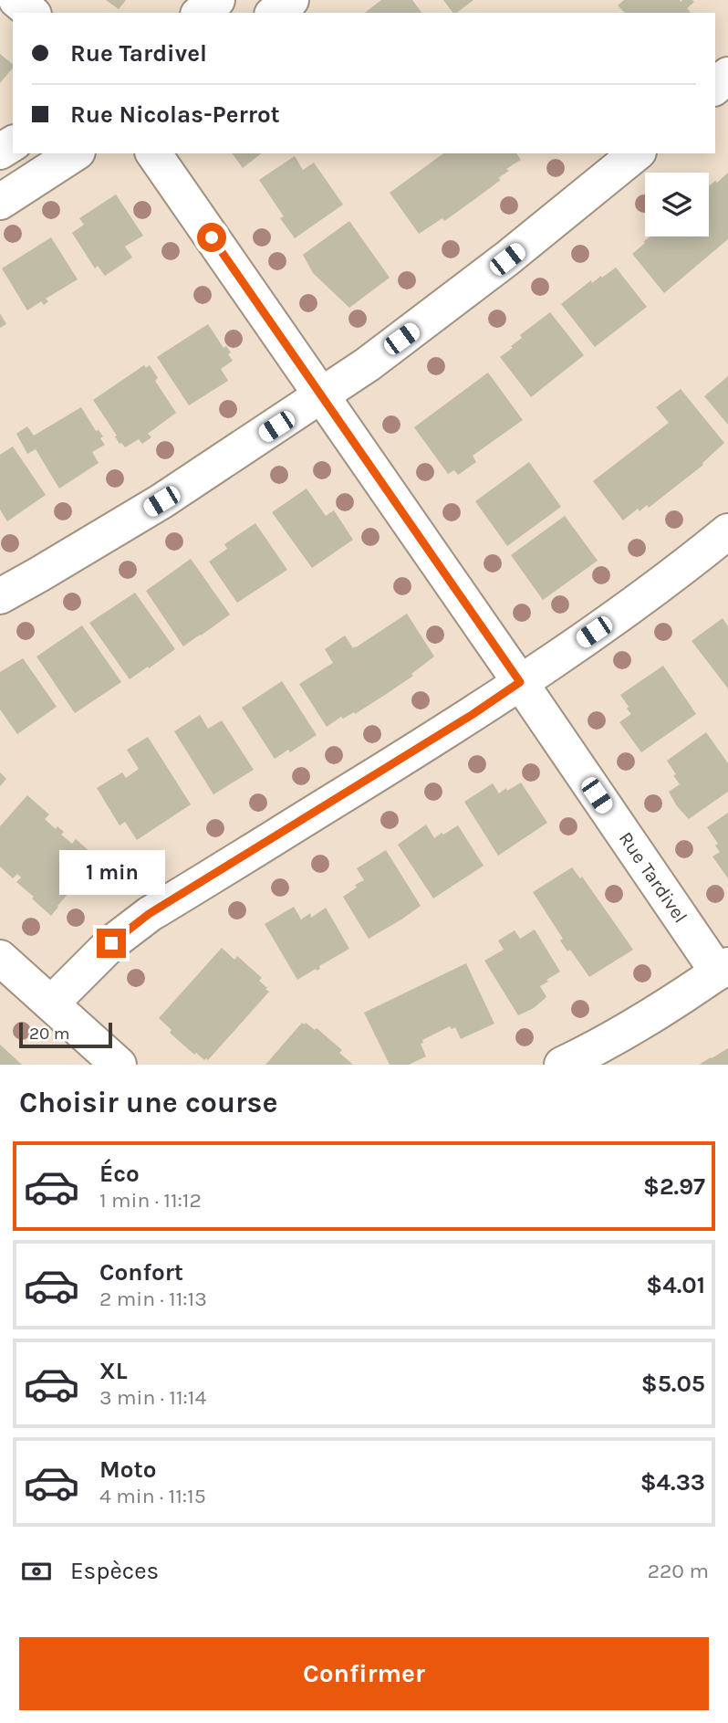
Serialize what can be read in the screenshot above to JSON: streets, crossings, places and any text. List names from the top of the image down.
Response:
{
  "streets": {
    "street": ["Rue Tardivel"]
  },
  "scale_bar": "20 m",
  "page": {
    "banner": ["Rue Tardivel", "Rue Nicolas-Perrot"],
    "bubble": "1 min",
    "scale": "20 m",
    "heading": "Choisir une course",
    "list": [
      {
        "name": "Éco",
        "note": "1 min · 11:12",
        "value": "$2.97"
      },
      {
        "name": "Confort",
        "note": "2 min · 11:13",
        "value": "$4.01"
      },
      {
        "name": "XL",
        "note": "3 min · 11:14",
        "value": "$5.05"
      },
      {
        "name": "Moto",
        "note": "4 min · 11:15",
        "value": "$4.33"
      }
    ],
    "pay": ["Espèces", "220 m"],
    "buttons": "Confirmer"
  }
}
